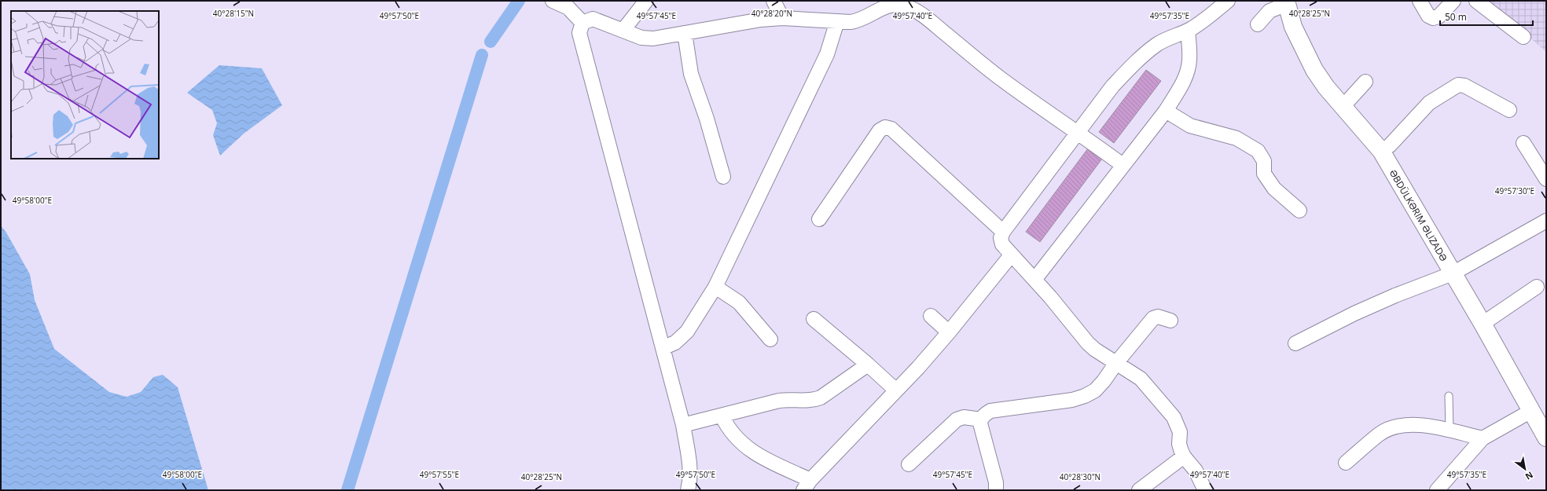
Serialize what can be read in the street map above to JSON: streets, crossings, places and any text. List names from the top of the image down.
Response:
{
  "streets": {
    "street": ["ƏBDÜLKƏRIM ƏLIZADƏ"]
  },
  "scale_bar": "50 m",
  "north": "bottom right",
  "coordinates": [
    "40°28'15\"N",
    "40°28'20\"N",
    "40°28'25\"N",
    "49°57'40\"E",
    "49°57'35\"E",
    "49°57'50\"E",
    "49°57'45\"E",
    "49°57'30\"E",
    "49°58'00\"E",
    "49°57'55\"E",
    "40°28'30\"N"
  ]
}
